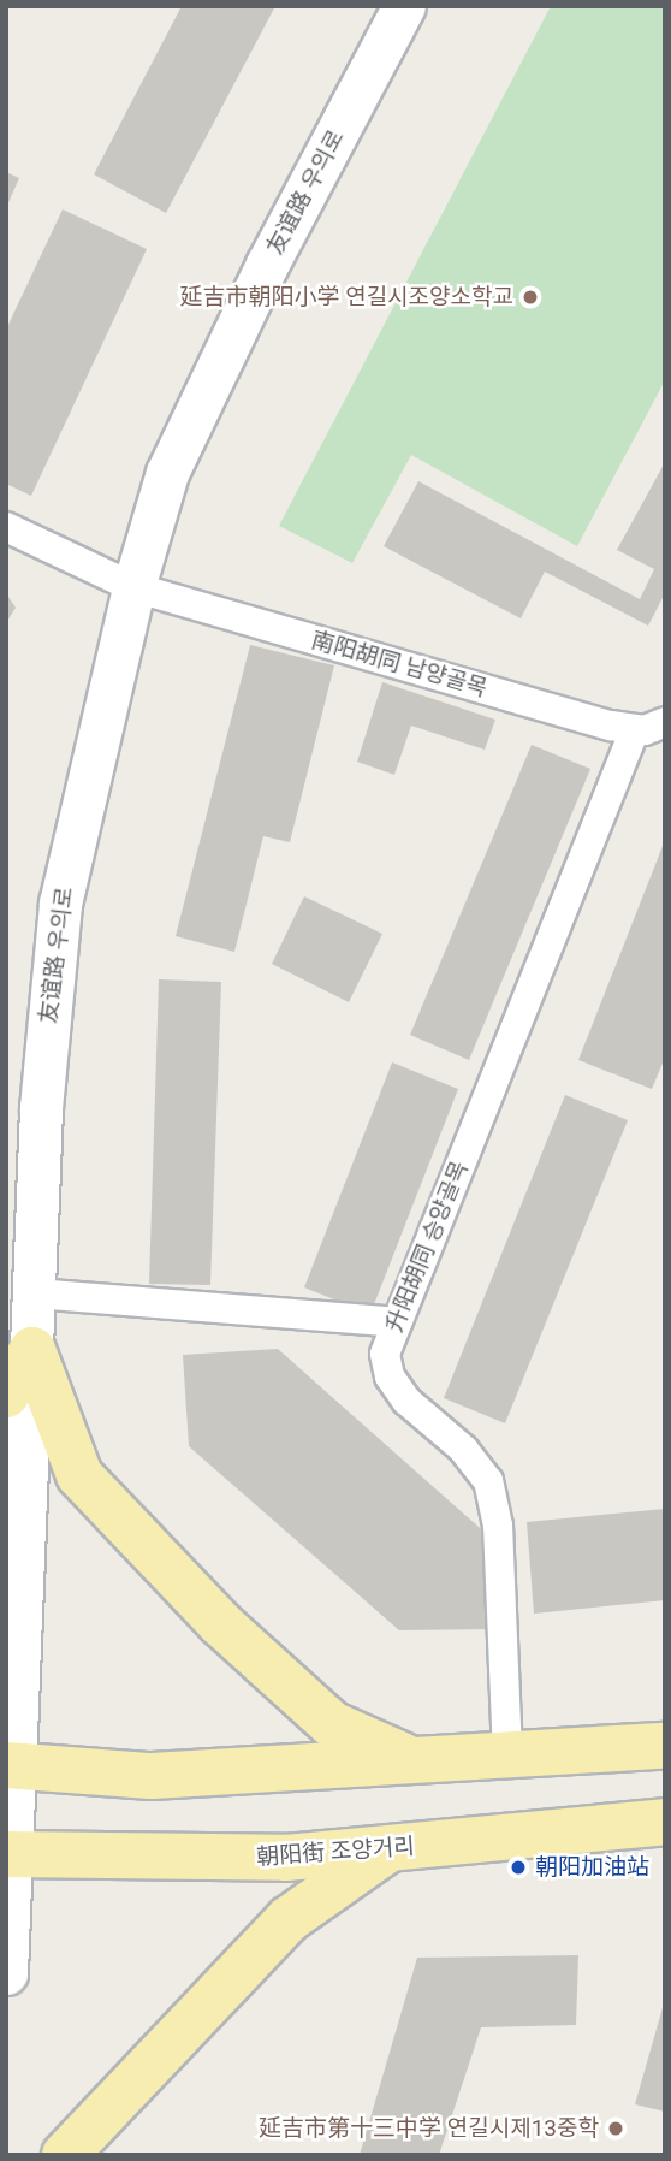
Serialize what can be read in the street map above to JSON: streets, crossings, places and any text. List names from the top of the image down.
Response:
{
  "streets": {
    "main road": ["友谊路 우의로", "朝阳街 조양거리"],
    "street": ["南阳胡同 남양골목", "升阳胡同 승양골목"]
  },
  "crossings": [
    ["友谊路 우의로", "南阳胡同 남양골목"],
    ["友谊路 우의로", "朝阳街 조양거리"],
    ["南阳胡同 남양골목", "升阳胡同 승양골목"]
  ],
  "places": ["延吉市朝阳小学 연길시조양소학교", "朝阳加油站", "延吉市第十三中学 연길시제13중학"]
}
